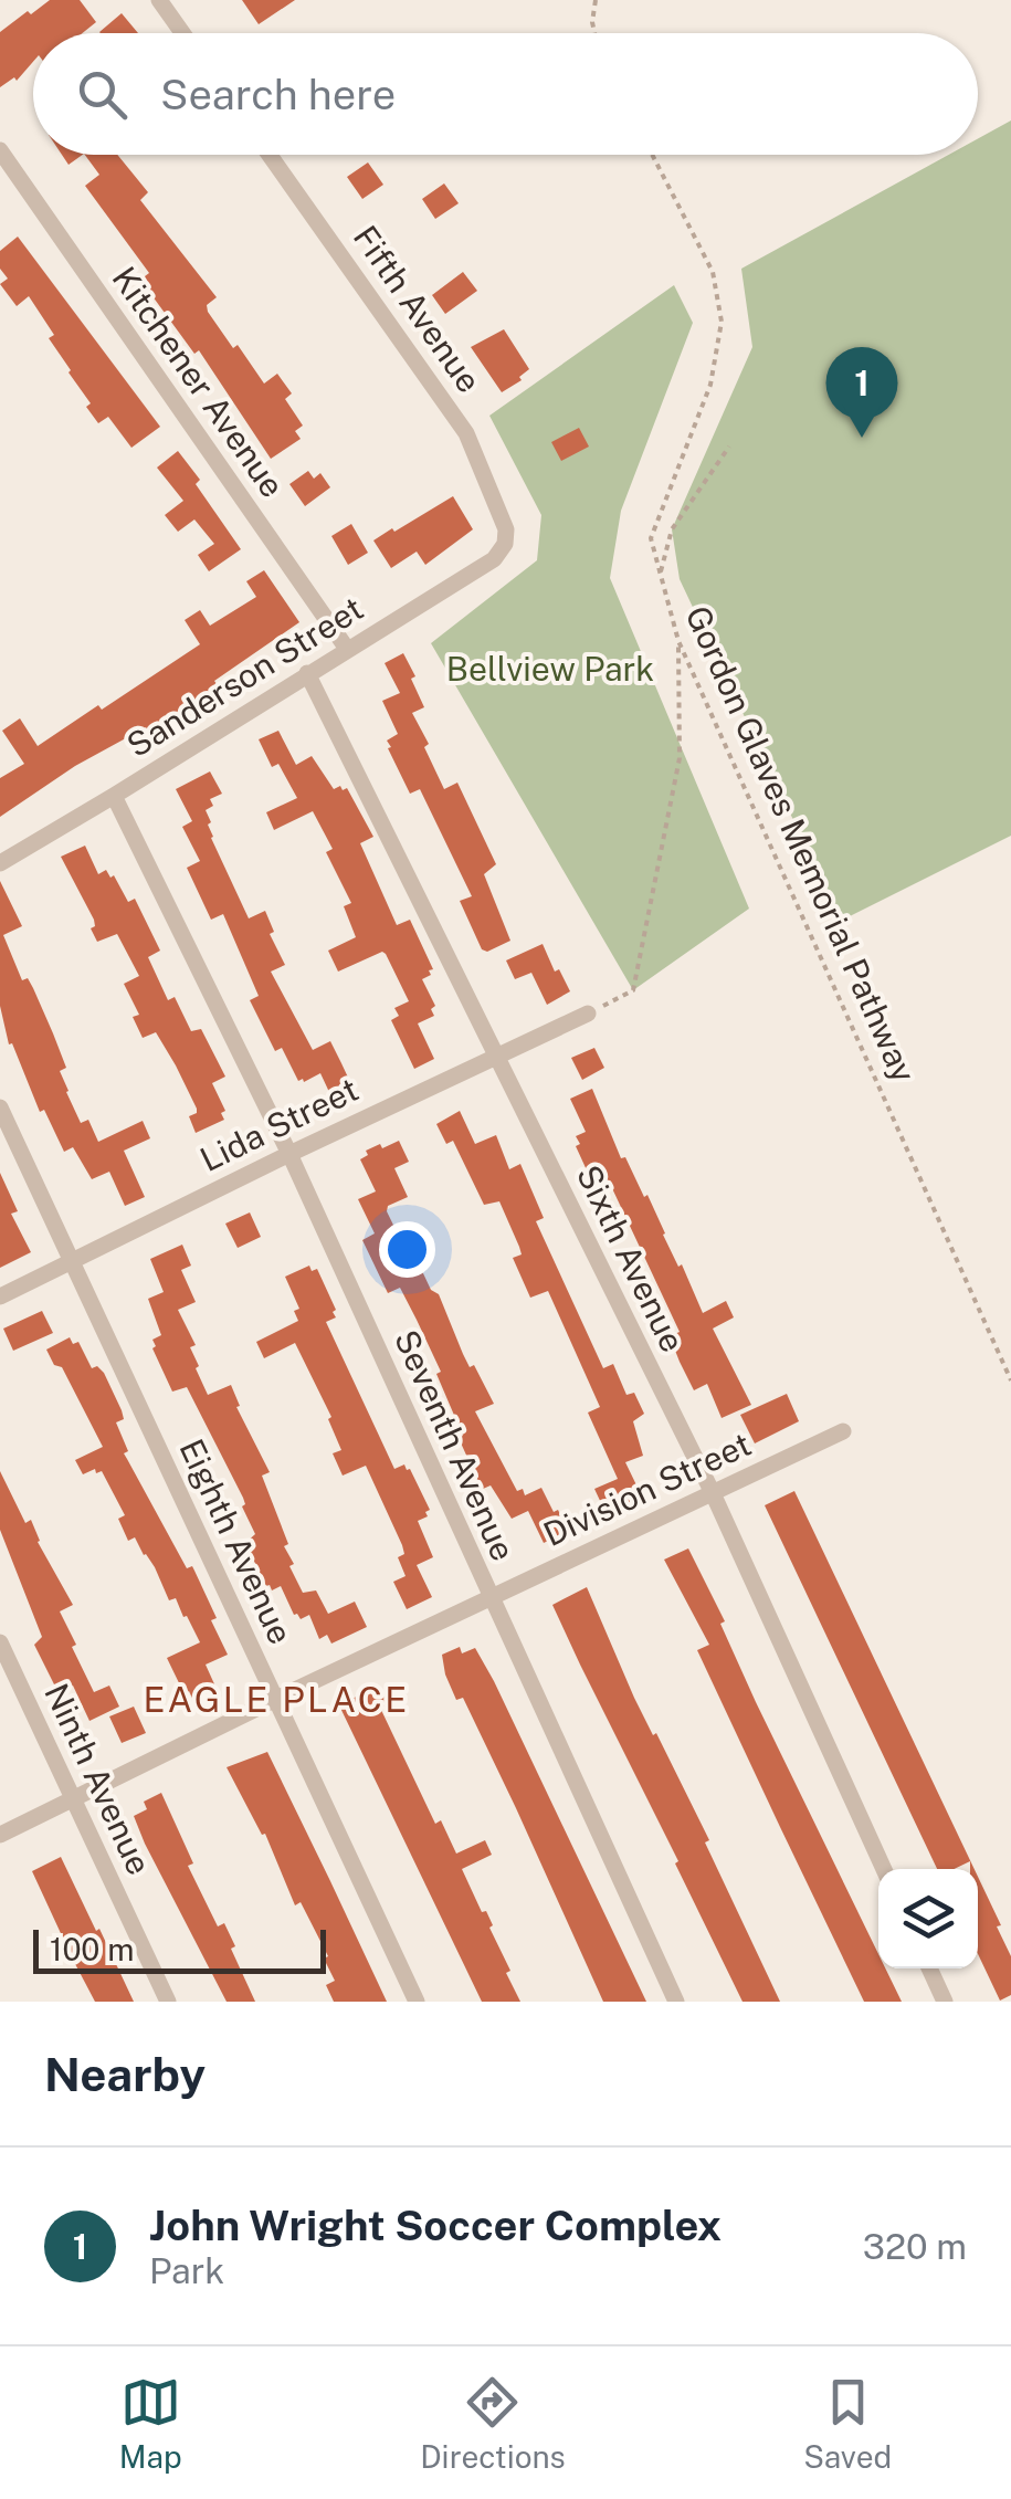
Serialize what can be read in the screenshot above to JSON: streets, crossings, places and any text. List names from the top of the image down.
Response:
{
  "streets": {
    "street": [
      "Fifth Avenue",
      "Kitchener Avenue",
      "Sanderson Street",
      "Lida Street",
      "Sixth Avenue",
      "Seventh Avenue",
      "Division Street",
      "Eighth Avenue",
      "Ninth Avenue"
    ],
    "path": ["Gordon Glaves Memorial Pathway"]
  },
  "crossings": [
    ["Fifth Avenue", "Sanderson Street"],
    ["Kitchener Avenue", "Sanderson Street"],
    ["Sanderson Street", "Sixth Avenue"],
    ["Sanderson Street", "Seventh Avenue"],
    ["Lida Street", "Sixth Avenue"],
    ["Lida Street", "Seventh Avenue"],
    ["Lida Street", "Eighth Avenue"],
    ["Sixth Avenue", "Division Street"],
    ["Seventh Avenue", "Division Street"],
    ["Division Street", "Eighth Avenue"],
    ["Division Street", "Ninth Avenue"]
  ],
  "districts": ["EAGLE PLACE"],
  "parks": ["Bellview Park"],
  "scale_bar": "100 m",
  "page": {
    "search": "Search here",
    "pins": "1",
    "scale": "100 m",
    "heading": "Nearby",
    "list": [
      {
        "mark": "1",
        "name": "John Wright Soccer Complex",
        "note": "Park",
        "value": "320 m"
      }
    ],
    "nav": ["Map", "Directions", "Saved"]
  }
}
